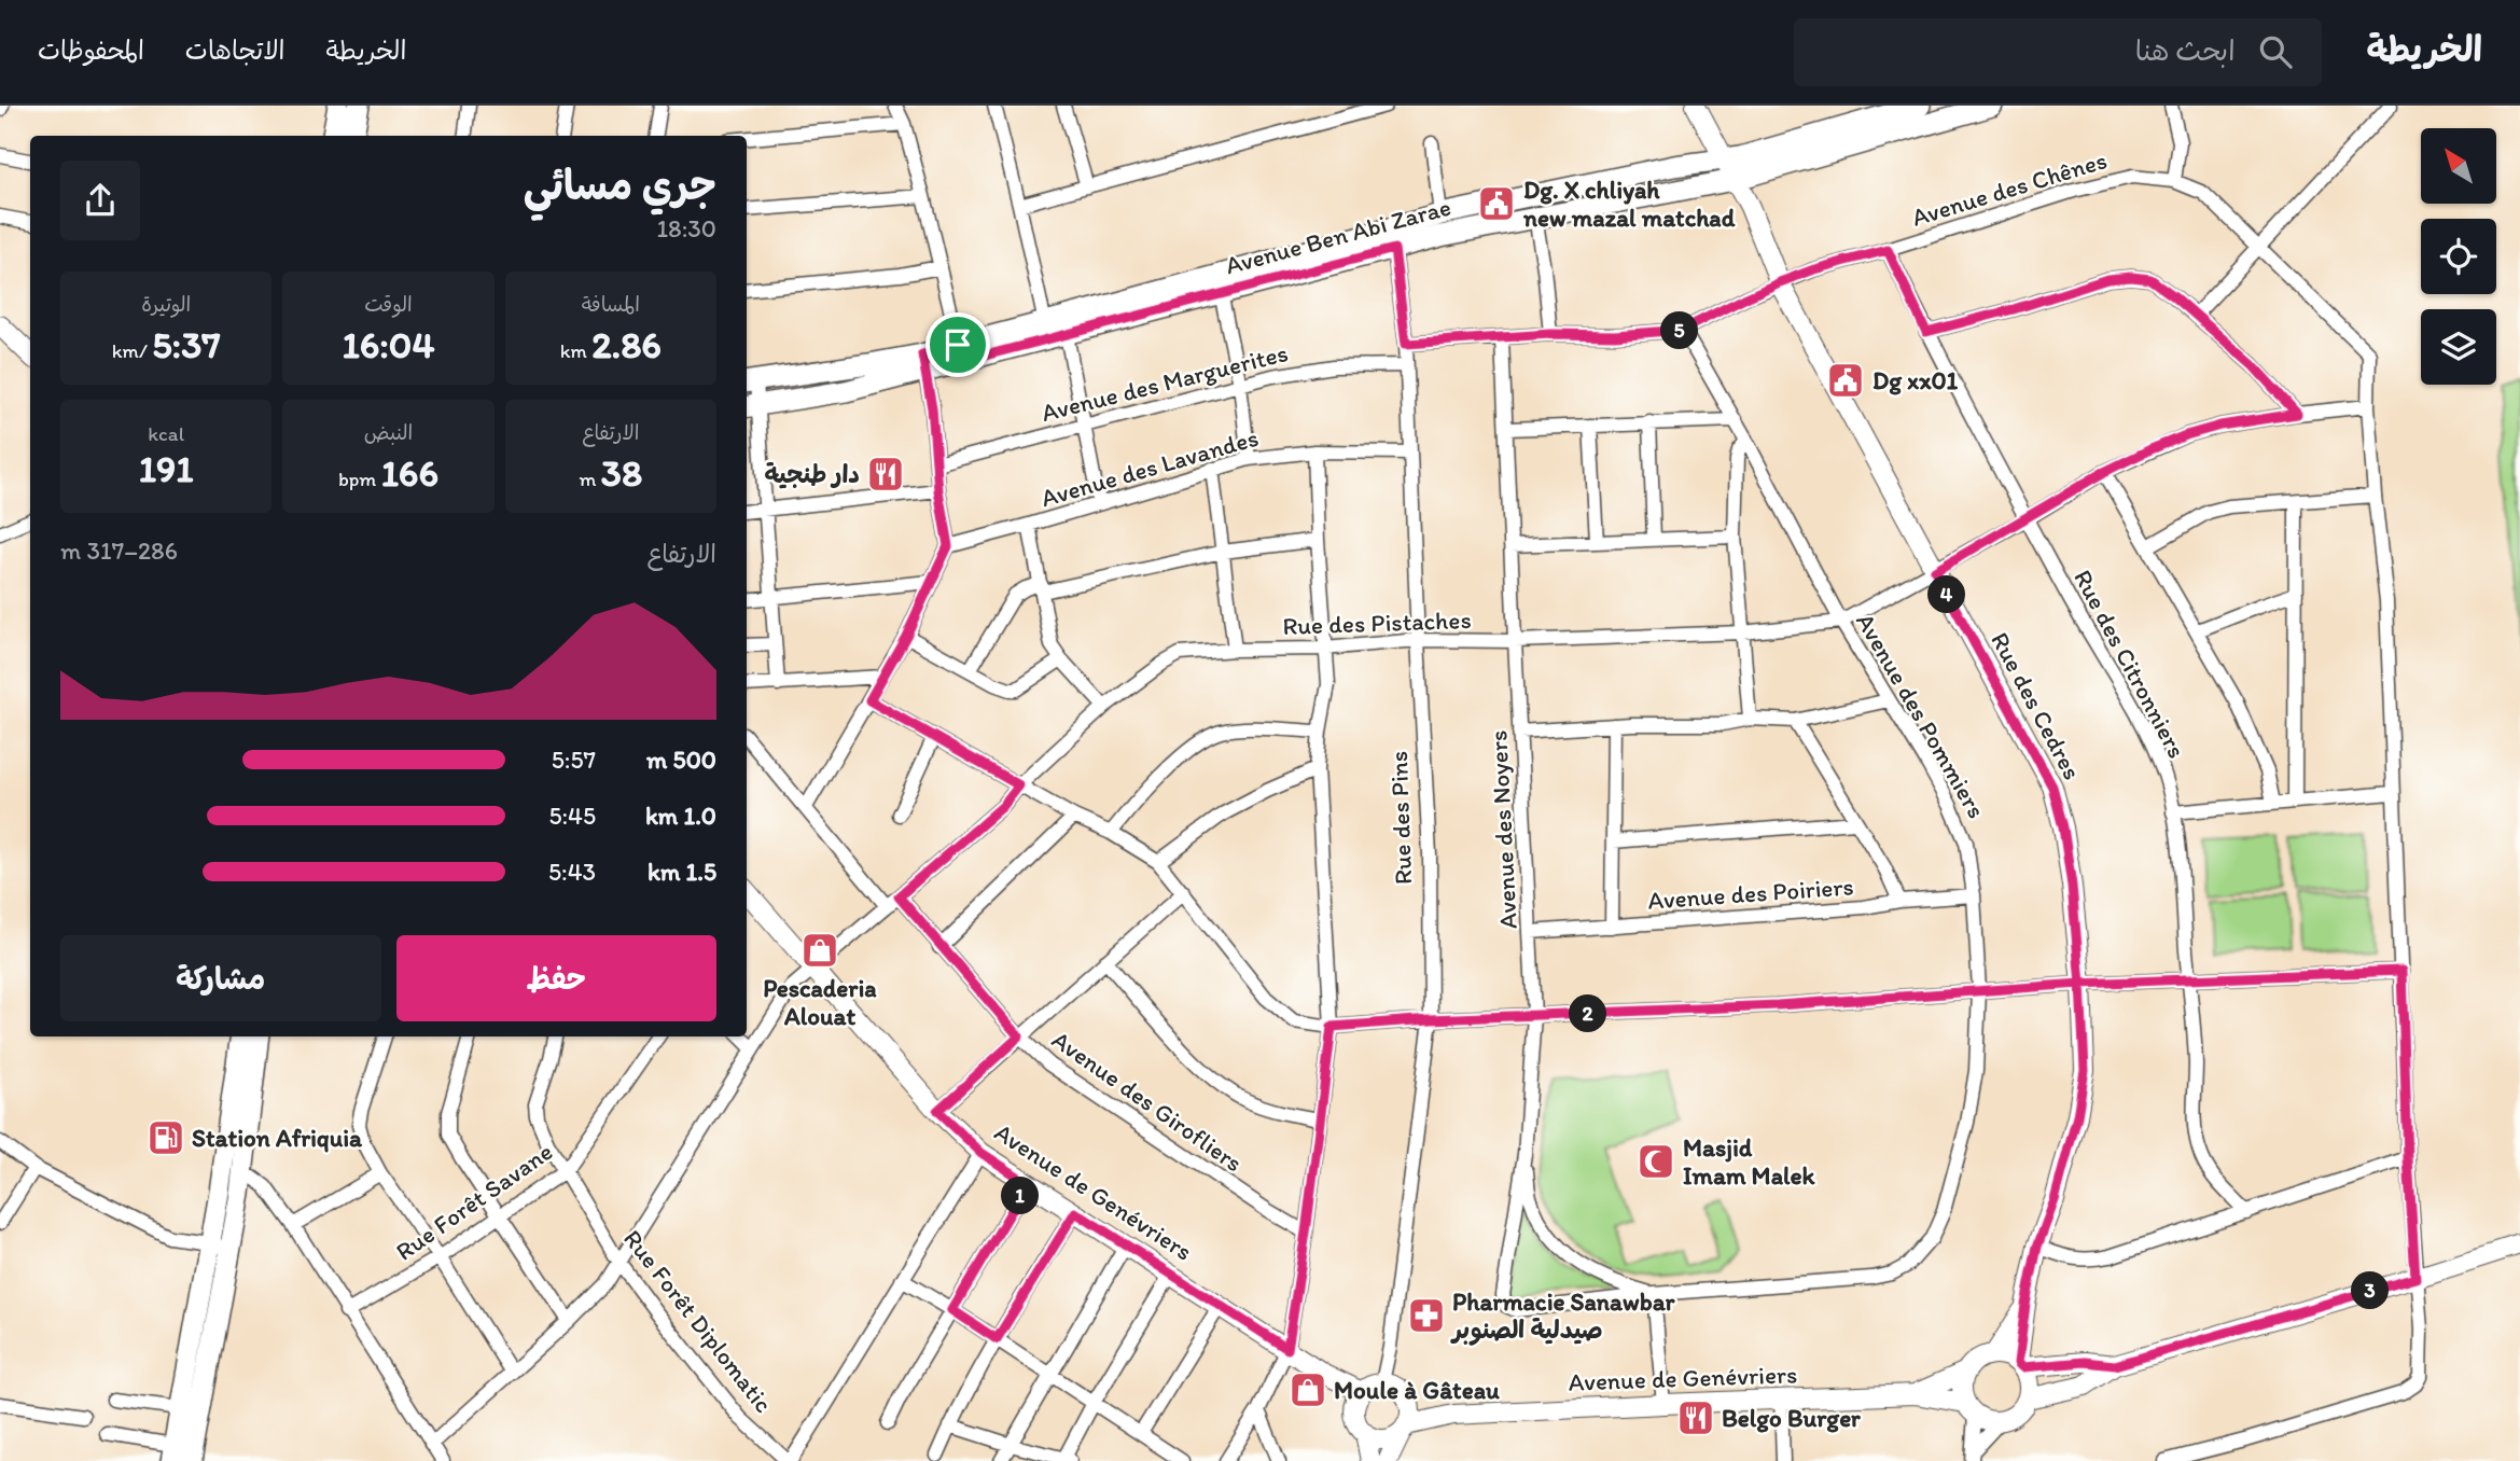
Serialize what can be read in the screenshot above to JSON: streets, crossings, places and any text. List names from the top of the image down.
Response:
{
  "streets": {
    "main road": ["Avenue Ben Abi Zarae"],
    "street": [
      "Avenue des Chênes",
      "Avenue des Marguerites",
      "Avenue des Lavandes",
      "Rue des Pistaches",
      "Rue des Citronniers",
      "Rue des Cedres",
      "Avenue des Pommiers",
      "Rue des Pins",
      "Avenue des Noyers",
      "Avenue des Poiriers",
      "Avenue des Girofliers",
      "Avenue de Genévriers",
      "Rue Forêt Savane",
      "Rue Forêt Diplomatic"
    ]
  },
  "crossings": [
    ["Avenue des Chênes", "Rue des Pistaches"],
    ["Avenue des Chênes", "Rue des Citronniers"],
    ["Avenue des Chênes", "Rue des Cedres"],
    ["Avenue des Chênes", "Avenue des Pommiers"],
    ["Avenue Ben Abi Zarae", "Rue des Cedres"],
    ["Avenue Ben Abi Zarae", "Rue des Pins"],
    ["Avenue des Marguerites", "Rue des Pins"],
    ["Avenue des Lavandes", "Rue des Pins"],
    ["Rue des Pistaches", "Rue des Citronniers"],
    ["Rue des Pistaches", "Rue des Cedres"],
    ["Rue des Pistaches", "Avenue des Pommiers"],
    ["Rue des Pistaches", "Rue des Pins"],
    ["Rue des Pistaches", "Avenue des Noyers"],
    ["Rue des Pistaches", "Avenue des Girofliers"],
    ["Rue des Pistaches", "Avenue de Genévriers"],
    ["Rue des Pistaches", "Rue Forêt Diplomatic"],
    ["Rue des Cedres", "Avenue de Genévriers"],
    ["Avenue des Pommiers", "Avenue des Noyers"],
    ["Avenue des Pommiers", "Avenue des Poiriers"],
    ["Rue des Pins", "Avenue de Genévriers"],
    ["Avenue des Noyers", "Avenue des Poiriers"],
    ["Rue Forêt Savane", "Rue Forêt Diplomatic"]
  ],
  "places": {
    "public building": ["Dg. X chliyah new mazal matchad", "Dg xx01"],
    "restaurant": ["دار طنجية", "Belgo Burger"],
    "shop": ["Pescaderia Alouat", "Moule à Gâteau"],
    "fuel station": ["Station Afriquia"],
    "mosque": ["Masjid Imam Malek"],
    "pharmacy": ["Pharmacie Sanawbar صيدلية الصنوبر"]
  },
  "north": "top left",
  "page": {
    "header": "الخريطة",
    "search": "ابحث هنا",
    "nav": ["الخريطة", "الاتجاهات", "المحفوظات"],
    "heading": ["جري مسائي", "18:30"],
    "stats": [
      ["المسافة", "2.86 km"],
      ["الوقت", "16:04"],
      ["الوتيرة", "5:37 /km"],
      ["الارتفاع", "38 m"],
      ["النبض", "166 bpm"],
      ["kcal", "191"]
    ],
    "pins": [
      "5",
      "4",
      "2",
      "1",
      "3"
    ],
    "chart": ["الارتفاع", "286–317 m"],
    "list": [
      {
        "name": "500 m",
        "note": "5:57"
      },
      {
        "name": "1.0 km",
        "note": "5:45"
      },
      {
        "name": "1.5 km",
        "note": "5:43"
      }
    ],
    "buttons": ["حفظ", "مشاركة"]
  }
}
